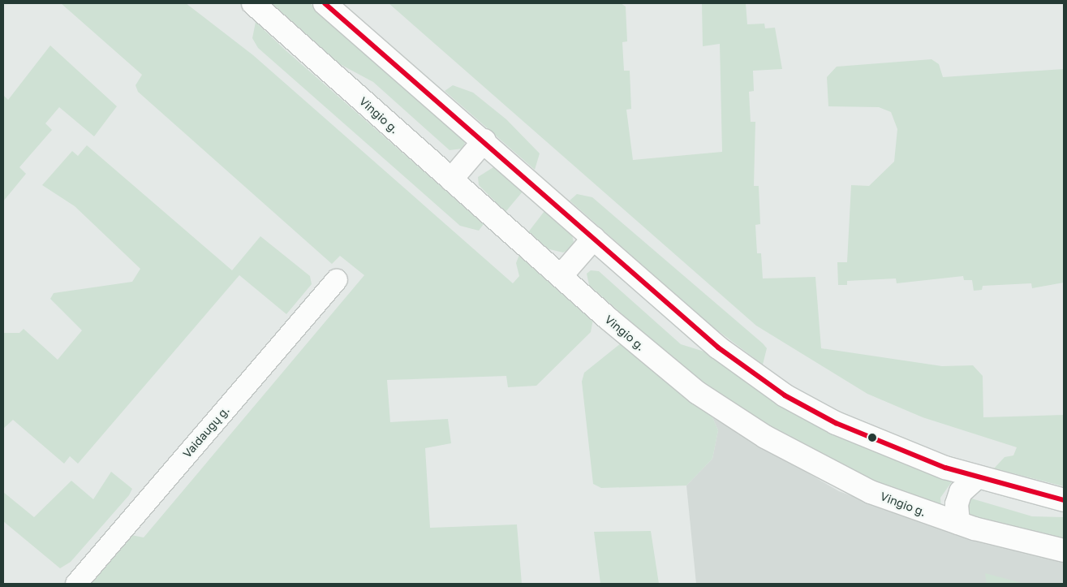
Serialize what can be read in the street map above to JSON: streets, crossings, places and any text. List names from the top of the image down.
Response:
{
  "streets": {
    "main road": ["Vingio g."],
    "street": ["Vaidaugų g."]
  }
}
